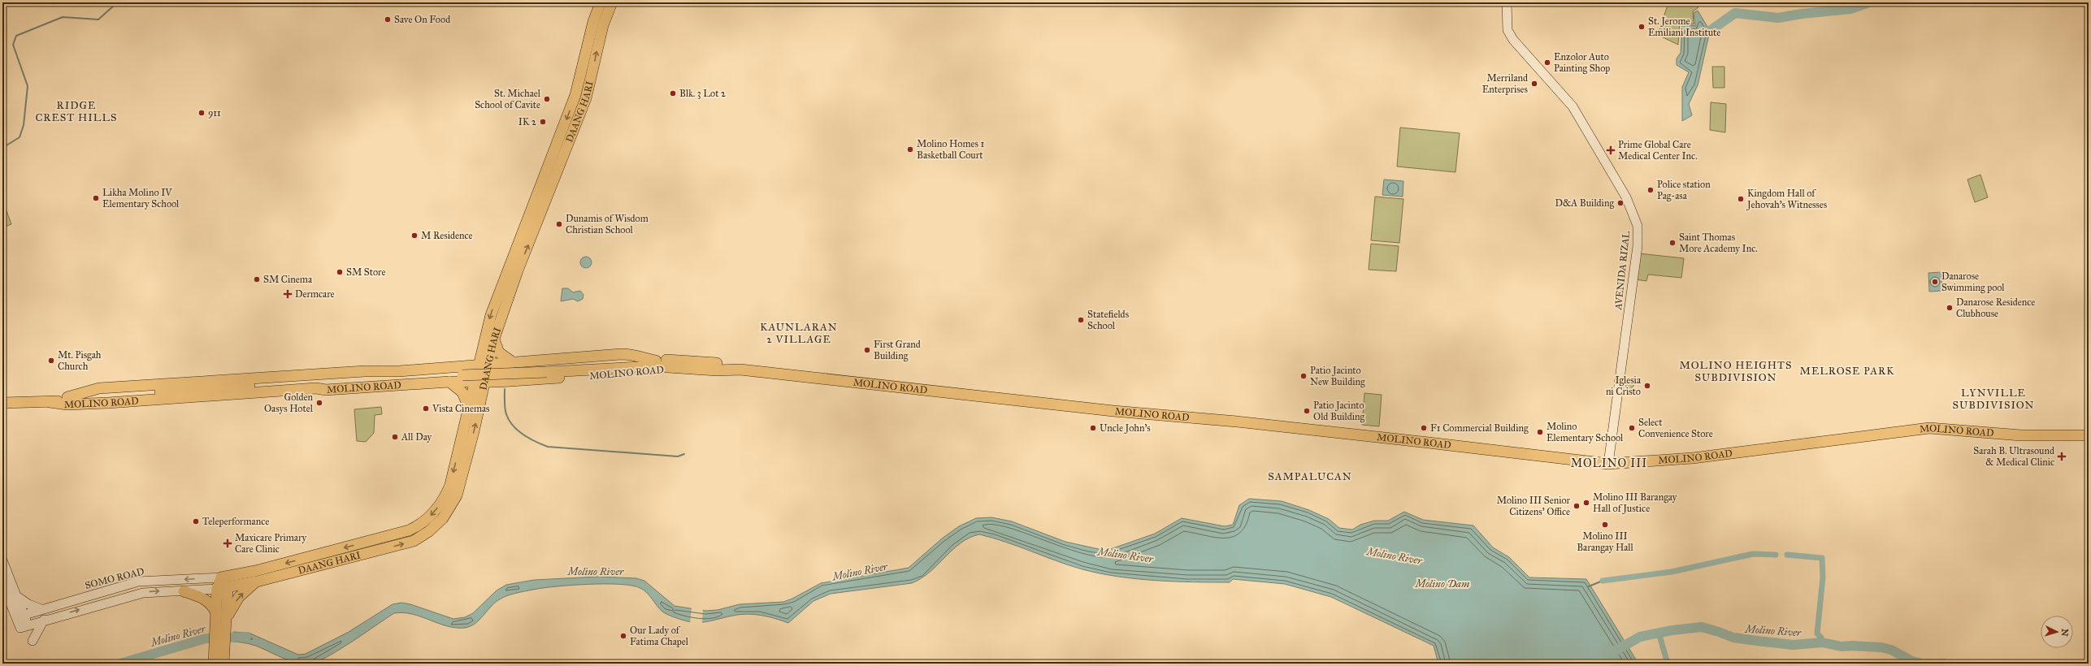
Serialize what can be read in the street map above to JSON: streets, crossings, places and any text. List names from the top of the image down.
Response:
{
  "streets": {
    "main road": [
      "DAANG HARI",
      "AVENIDA RIZAL",
      "MOLINO ROAD",
      "SOMO ROAD"
    ]
  },
  "crossings": [
    ["DAANG HARI", "MOLINO ROAD"],
    ["DAANG HARI", "SOMO ROAD"],
    ["AVENIDA RIZAL", "MOLINO ROAD"]
  ],
  "districts": [
    "RIDGE CREST HILLS",
    "KAUNLARAN 2 VILLAGE",
    "MOLINO HEIGHTS SUBDIVISION",
    "MELROSE PARK",
    "LYNVILLE SUBDIVISION",
    "MOLINO III",
    "SAMPALUCAN"
  ],
  "water": ["Molino River", "Molino Dam"],
  "places": {
    "other": [
      "Save On Food",
      "St. Jerome Emiliani Institute",
      "Enzolor Auto Painting Shop",
      "Merriland Enterprises",
      "Blk. 3 Lot 2",
      "St. Michael School of Cavite",
      "911",
      "IK 2",
      "Molino Homes 1 Basketball Court",
      "Police station Pag-asa",
      "Likha Molino IV Elementary School",
      "Kingdom Hall of Jehovah's Witnesses",
      "D&A Building",
      "Dunamis of Wisdom Christian School",
      "M Residence",
      "Saint Thomas More Academy Inc.",
      "SM Store",
      "SM Cinema",
      "Danarose Swimming pool",
      "Danarose Residence Clubhouse",
      "Statefields School",
      "First Grand Building",
      "Mt. Pisgah Church",
      "Patio Jacinto New Building",
      "Iglesia ni Cristo",
      "Golden Oasys Hotel",
      "Vista Cinemas",
      "Patio Jacinto Old Building",
      "Uncle John's",
      "F1 Commercial Building",
      "Select Convenience Store",
      "Molino Elementary School",
      "All Day",
      "Molino III Barangay Hall of Justice",
      "Molino III Senior Citizens' Office",
      "Teleperformance",
      "Molino III Barangay Hall",
      "Our Lady of Fatima Chapel"
    ],
    "health": [
      "Prime Global Care Medical Center Inc.",
      "Dermcare",
      "Sarah B. Ultrasound & Medical Clinic",
      "Maxicare Primary Care Clinic"
    ]
  },
  "north": "right"
}
